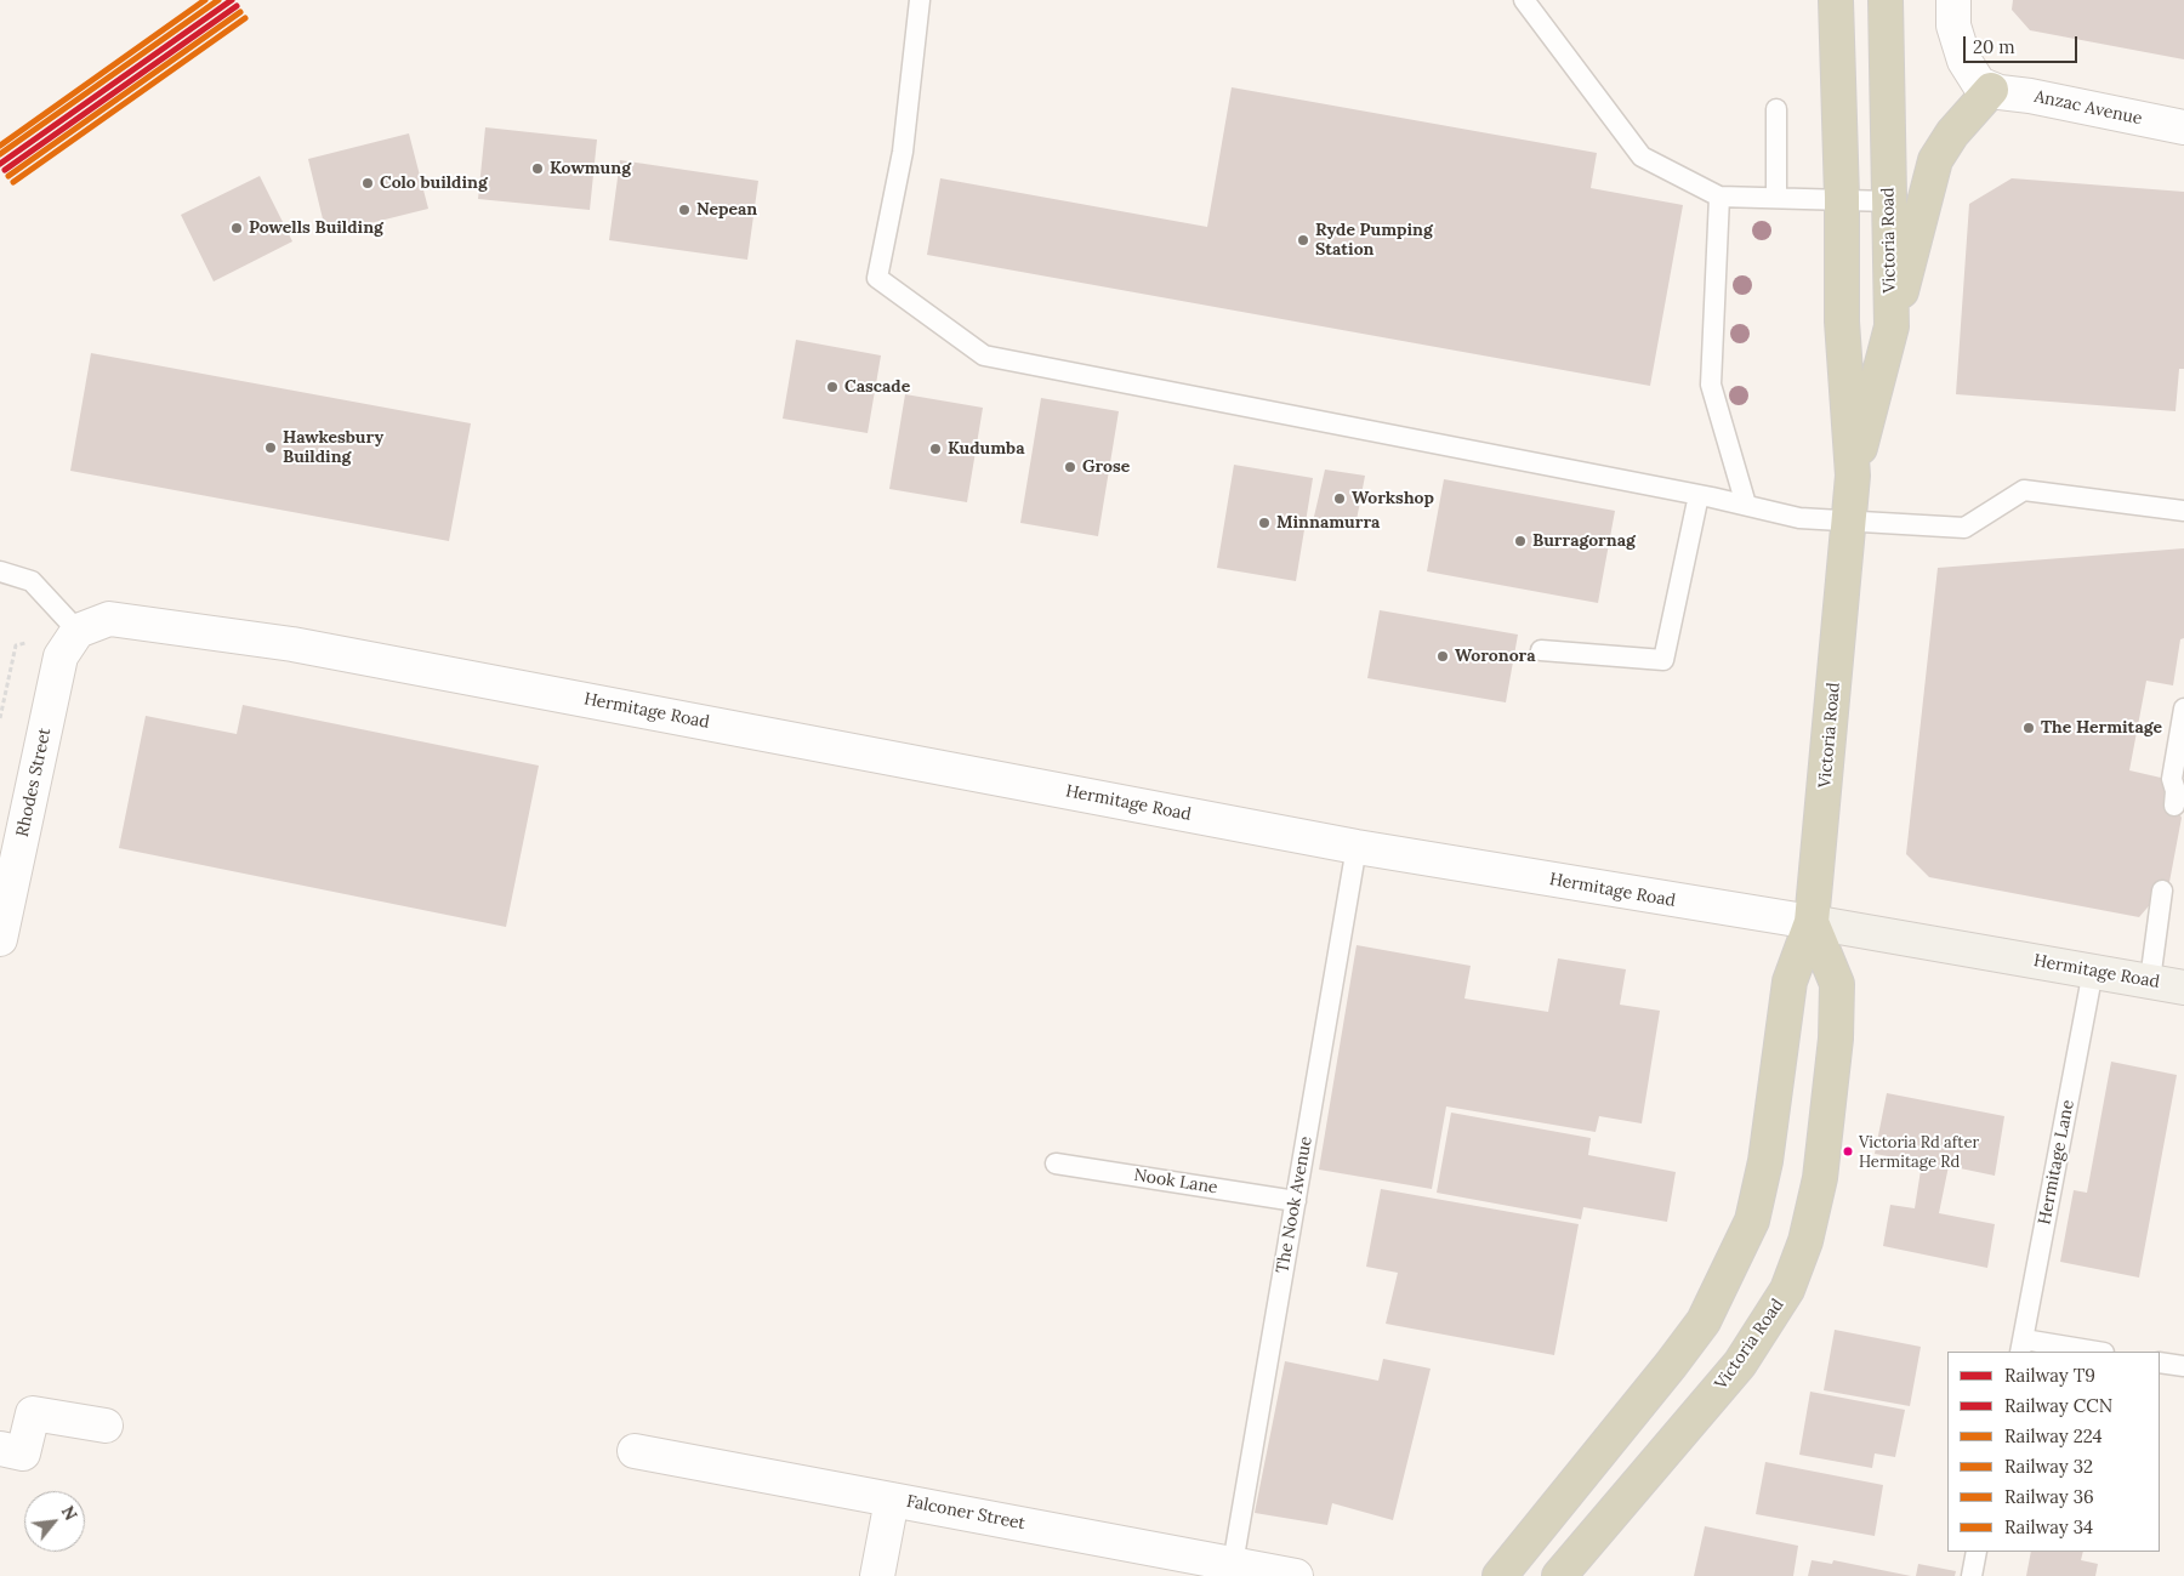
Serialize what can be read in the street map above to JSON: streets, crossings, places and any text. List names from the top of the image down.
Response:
{
  "streets": {
    "highway": ["Victoria Road"],
    "street": [
      "Anzac Avenue",
      "Hermitage Road",
      "Rhodes Street",
      "Falconer Street"
    ],
    "lane": ["Hermitage Lane", "Nook Lane", "The Nook Avenue"]
  },
  "crossings": [
    ["Victoria Road", "Hermitage Road"],
    ["Hermitage Road", "Rhodes Street"],
    ["Hermitage Road", "Hermitage Lane"],
    ["Hermitage Road", "The Nook Avenue"],
    ["Nook Lane", "The Nook Avenue"],
    ["The Nook Avenue", "Falconer Street"]
  ],
  "places": [
    "Kowmung",
    "Colo building",
    "Nepean",
    "Powells Building",
    "Ryde Pumping Station",
    "Cascade",
    "Hawkesbury Building",
    "Kudumba",
    "Grose",
    "Workshop",
    "Minnamurra",
    "Burragornag",
    "Woronora",
    "The Hermitage",
    "Victoria Rd after Hermitage Rd"
  ],
  "lines": [
    "rail line T9",
    "rail line 224",
    "rail line 36",
    "rail line CCN",
    "rail line 32",
    "rail line 34"
  ],
  "legend": [
    "Railway T9",
    "Railway CCN",
    "Railway 224",
    "Railway 32",
    "Railway 36",
    "Railway 34"
  ],
  "scale_bar": "20 m",
  "north": "top right"
}
